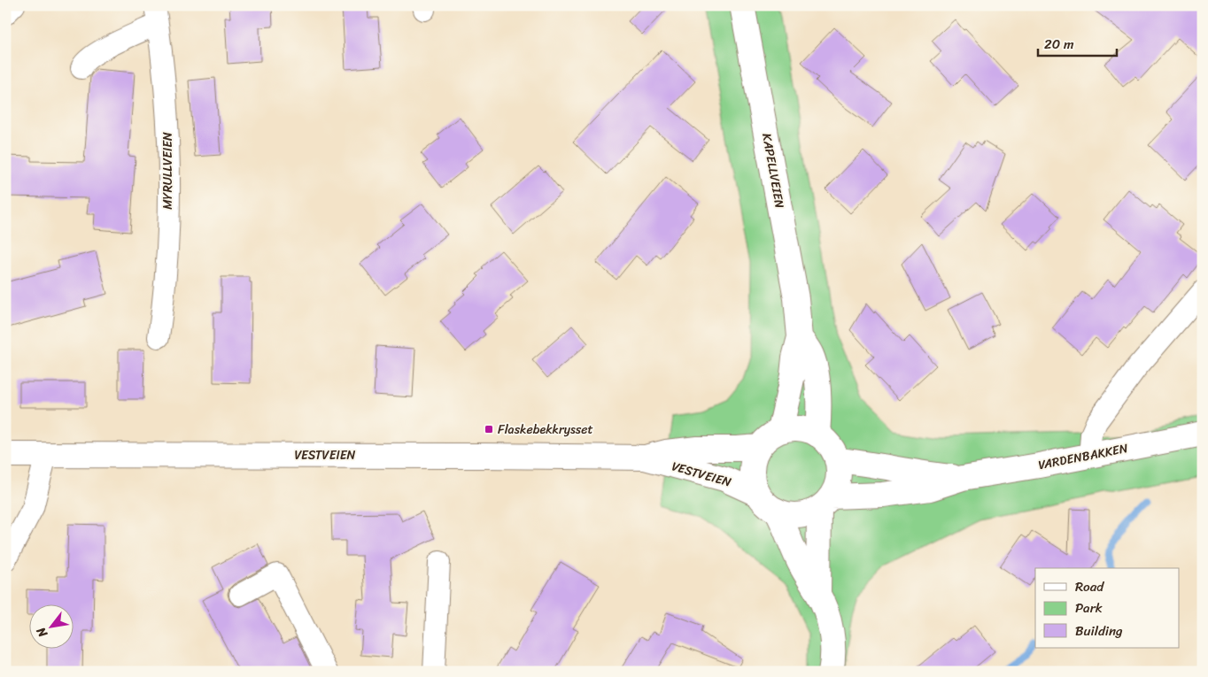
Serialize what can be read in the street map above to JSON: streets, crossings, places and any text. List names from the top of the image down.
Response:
{
  "streets": {
    "main road": ["KAPELLVEIEN", "VESTVEIEN", "VARDENBAKKEN"],
    "street": ["MYRULLVEIEN"]
  },
  "crossings": [
    ["KAPELLVEIEN", "VESTVEIEN"],
    ["KAPELLVEIEN", "VARDENBAKKEN"],
    ["VESTVEIEN", "VARDENBAKKEN"]
  ],
  "places": {
    "transit": ["Flaskebekkrysset"]
  },
  "legend": ["Road", "Park", "Building"],
  "scale_bar": "20 m",
  "north": "bottom left"
}
